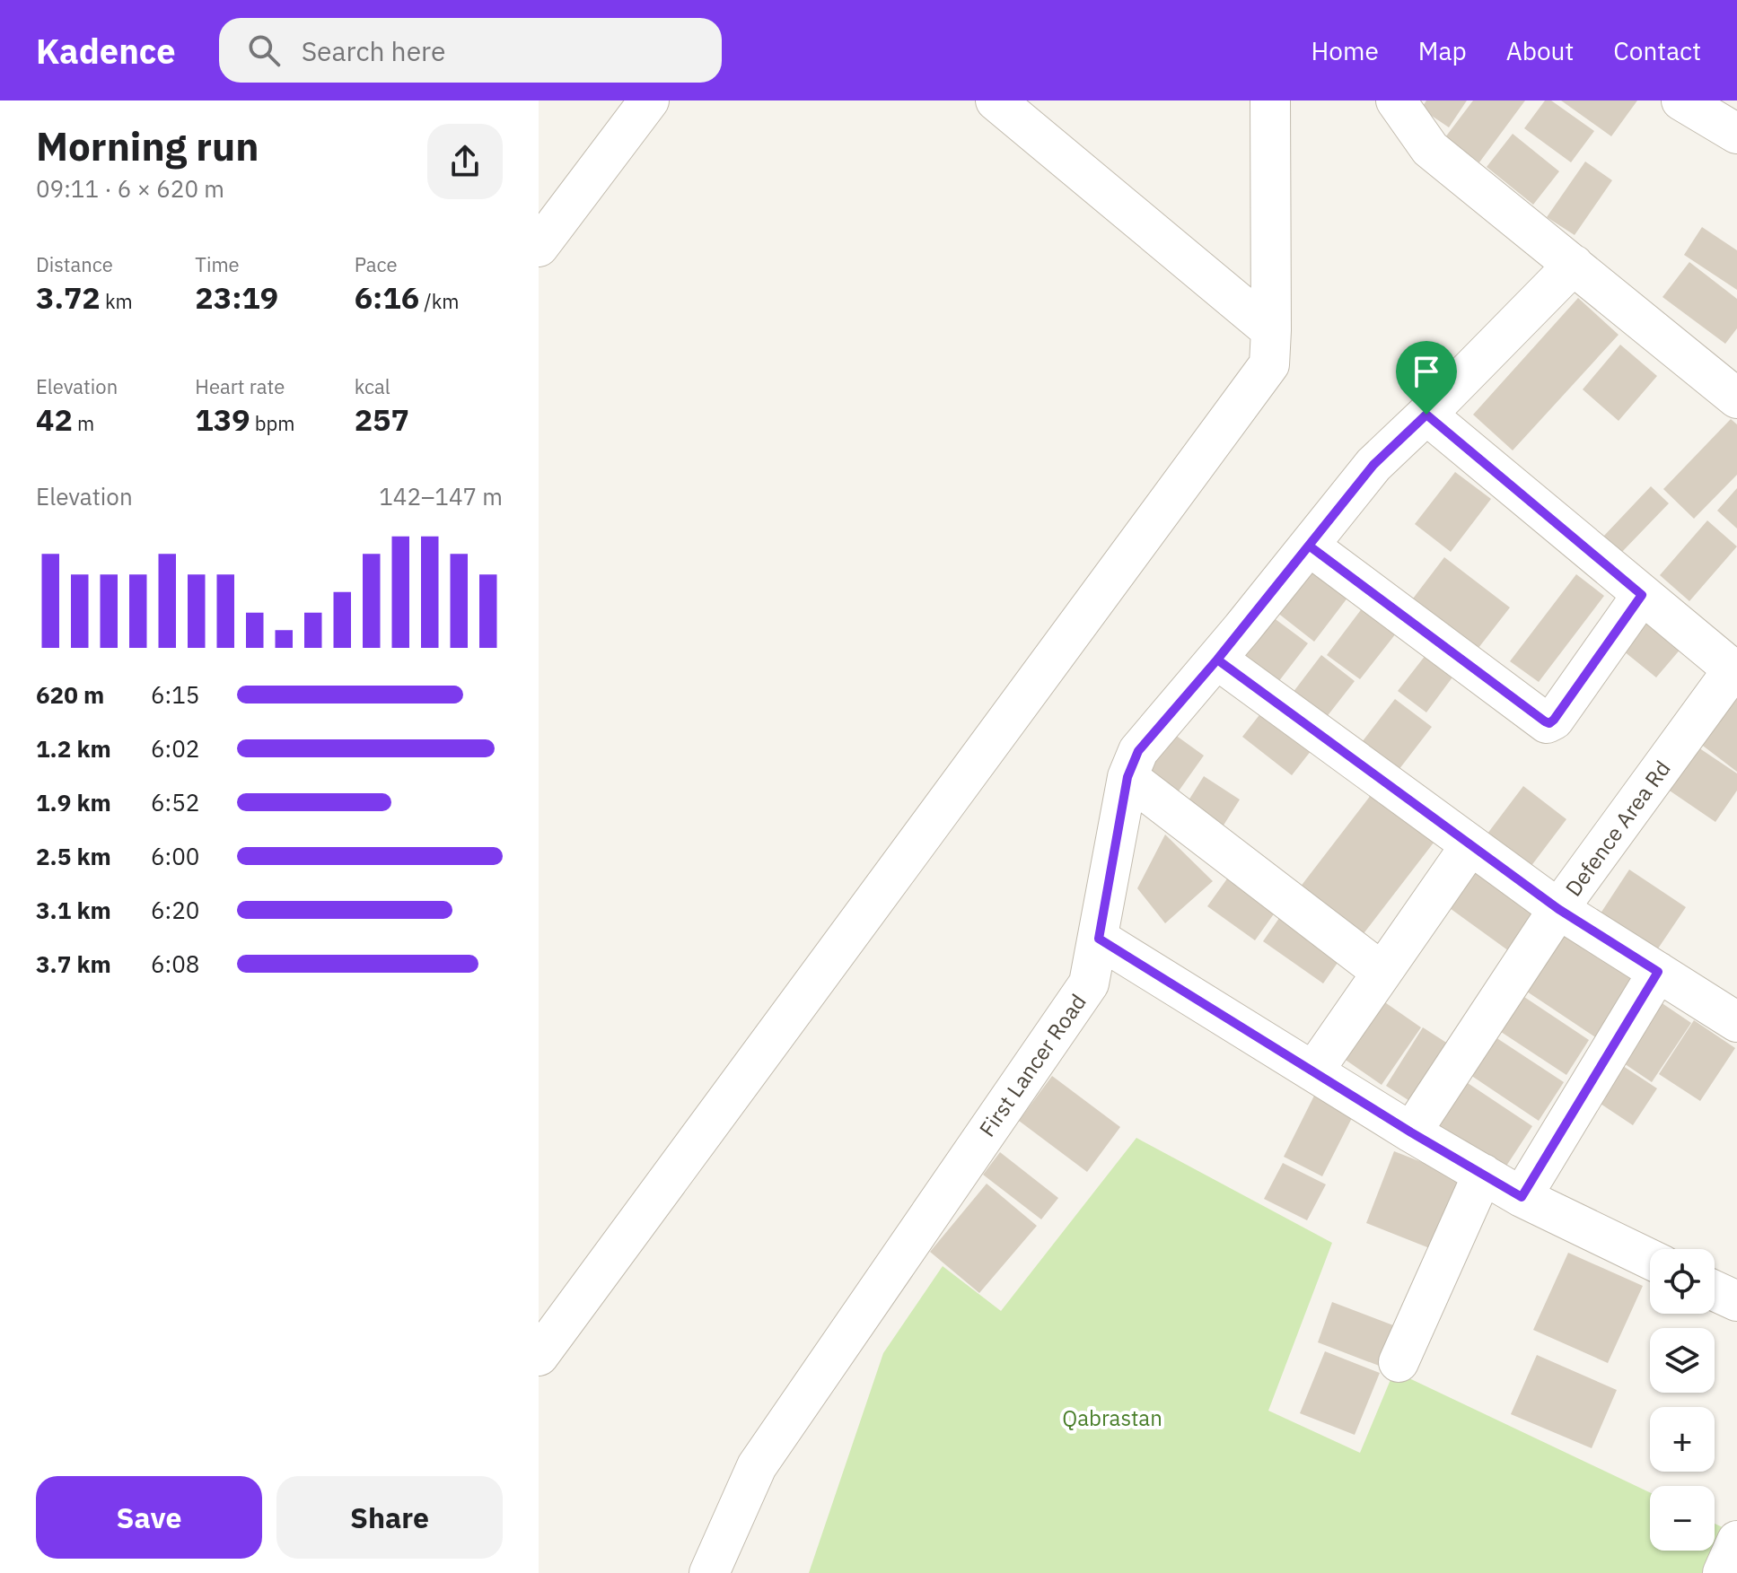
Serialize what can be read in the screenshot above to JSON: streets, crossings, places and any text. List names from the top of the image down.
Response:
{
  "streets": {
    "street": ["Defence Area Rd", "First Lancer Road"]
  },
  "parks": ["Qabrastan"],
  "page": {
    "header": "Kadence",
    "search": "Search here",
    "nav": [
      "Home",
      "Map",
      "About",
      "Contact"
    ],
    "heading": ["Morning run", "09:11 · 6 × 620 m"],
    "stats": [
      ["Distance", "3.72 km"],
      ["Time", "23:19"],
      ["Pace", "6:16 /km"],
      ["Elevation", "42 m"],
      ["Heart rate", "139 bpm"],
      ["kcal", "257"]
    ],
    "chart": ["Elevation", "142–147 m"],
    "list": [
      {
        "name": "620 m",
        "note": "6:15"
      },
      {
        "name": "1.2 km",
        "note": "6:02"
      },
      {
        "name": "1.9 km",
        "note": "6:52"
      },
      {
        "name": "2.5 km",
        "note": "6:00"
      },
      {
        "name": "3.1 km",
        "note": "6:20"
      },
      {
        "name": "3.7 km",
        "note": "6:08"
      }
    ],
    "map_buttons": ["+", "−"],
    "buttons": ["Save", "Share"]
  }
}
